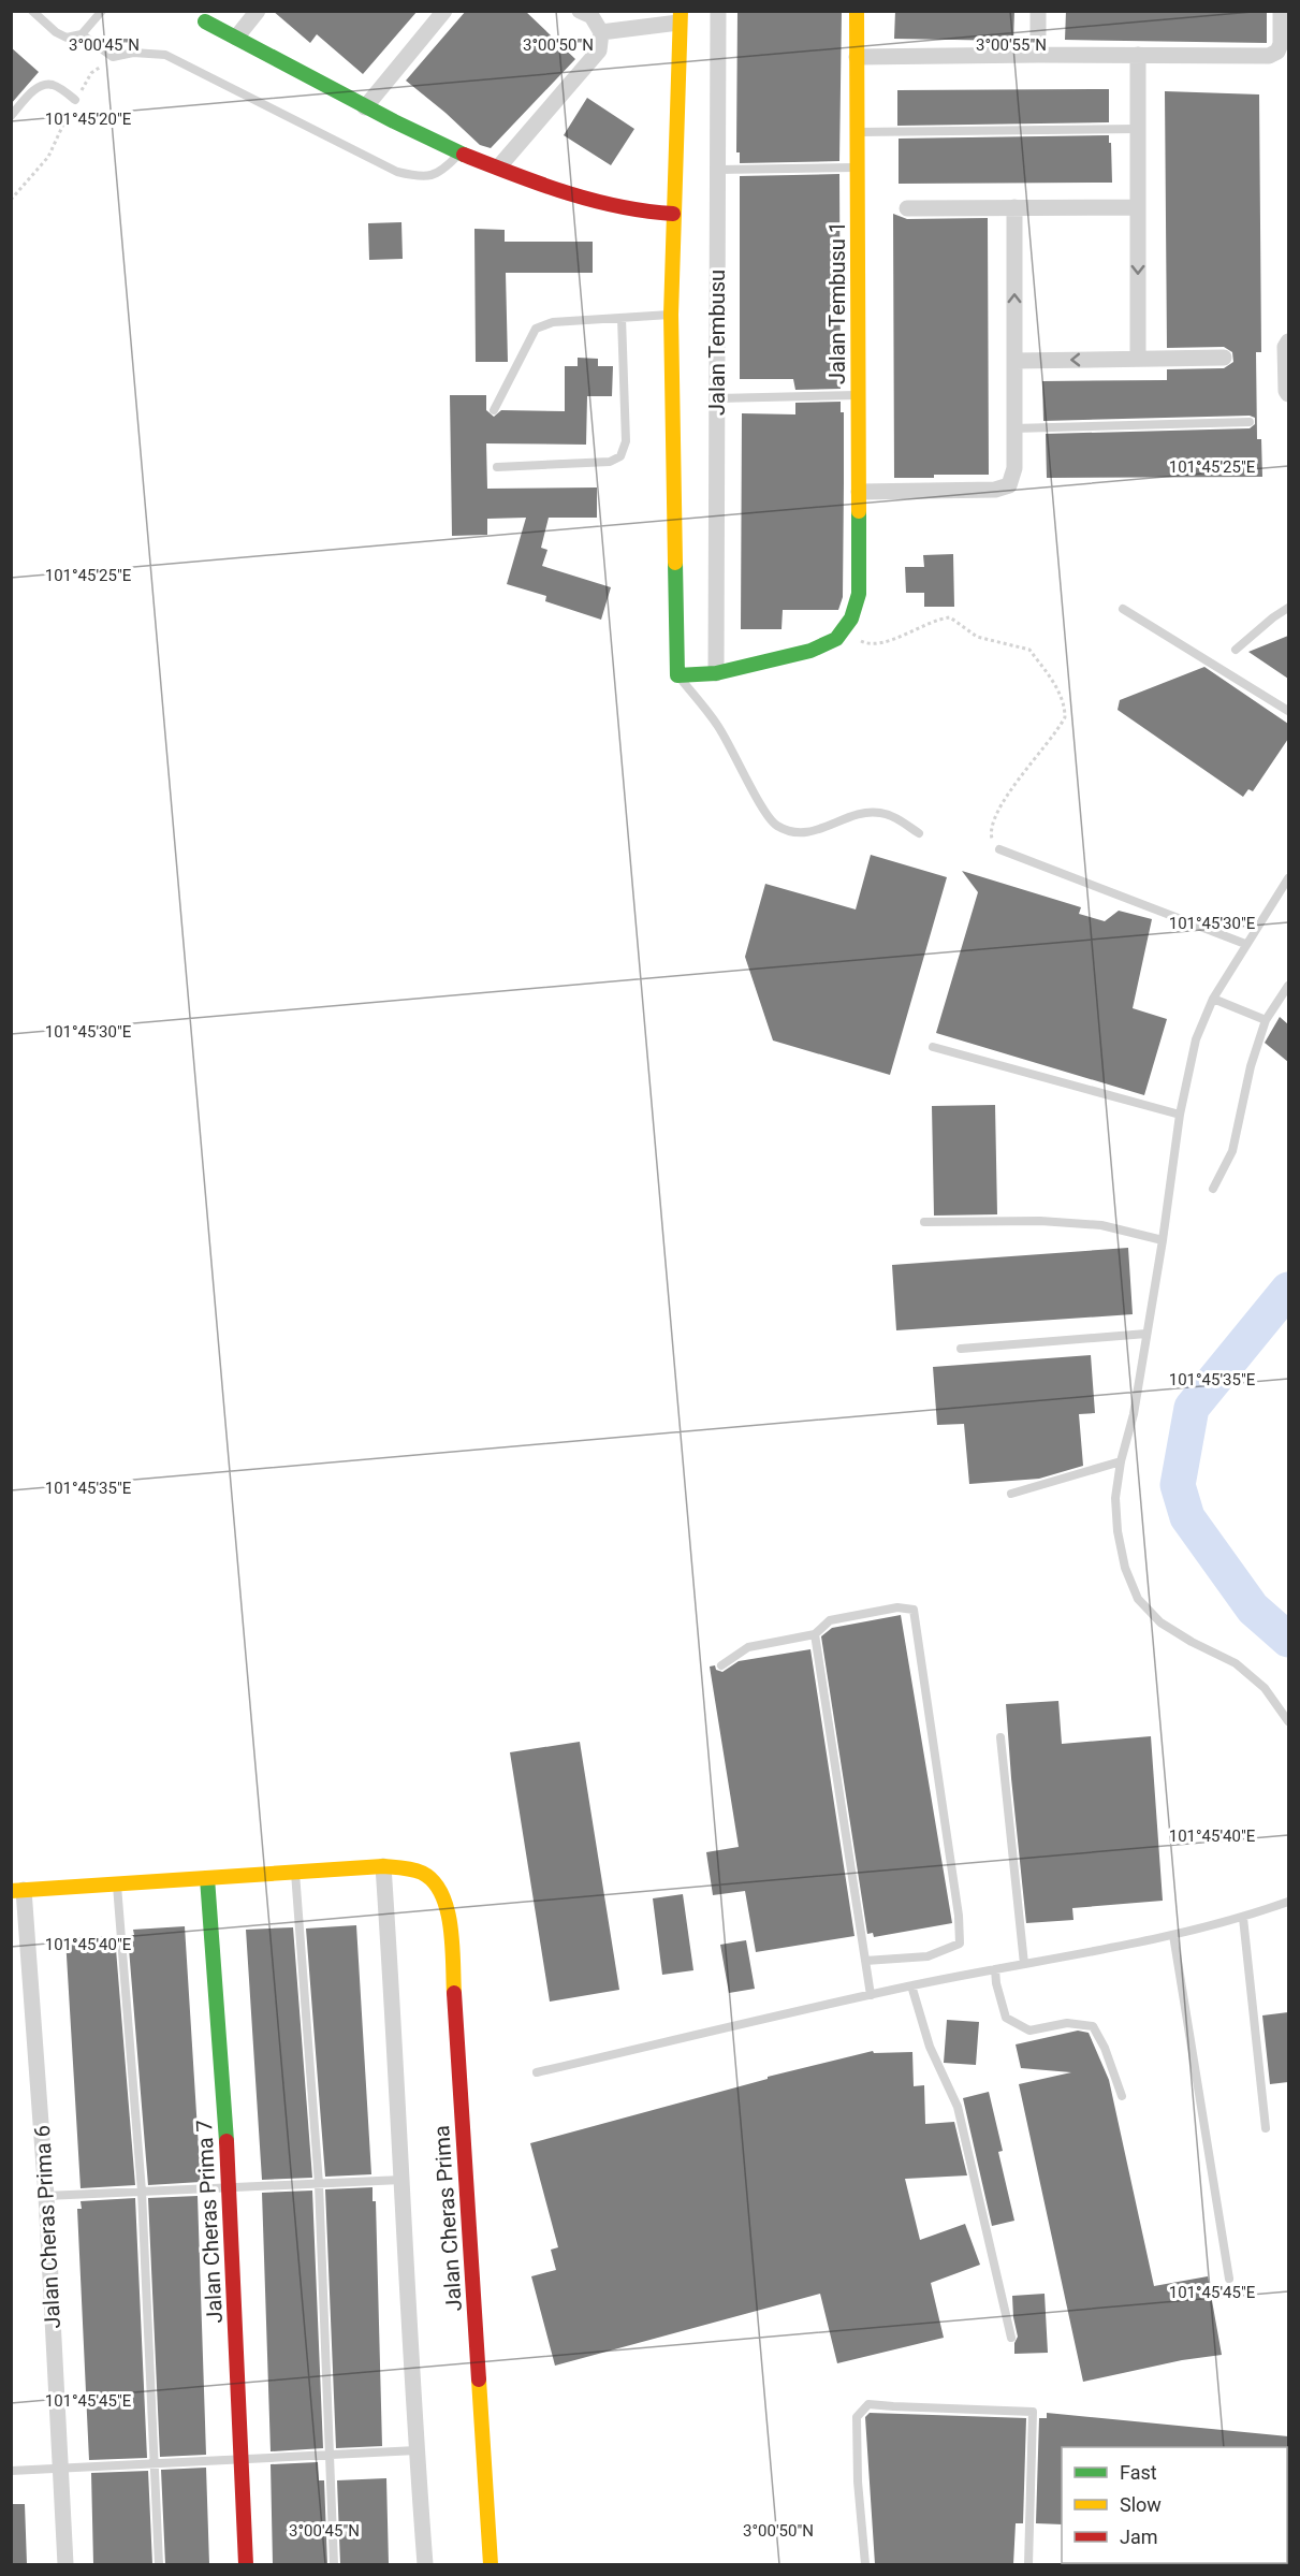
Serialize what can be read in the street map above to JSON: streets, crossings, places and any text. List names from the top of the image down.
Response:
{
  "streets": {
    "street": [
      "Jalan Tembusu 1",
      "Jalan Tembusu",
      "Jalan Cheras Prima",
      "Jalan Cheras Prima 7",
      "Jalan Cheras Prima 6"
    ]
  },
  "legend": ["Fast", "Slow", "Jam"],
  "coordinates": [
    "3°00'45\"N",
    "3°00'50\"N",
    "3°00'55\"N",
    "101°45'20\"E",
    "101°45'25\"E",
    "101°45'30\"E",
    "101°45'35\"E",
    "101°45'40\"E",
    "101°45'45\"E"
  ]
}
